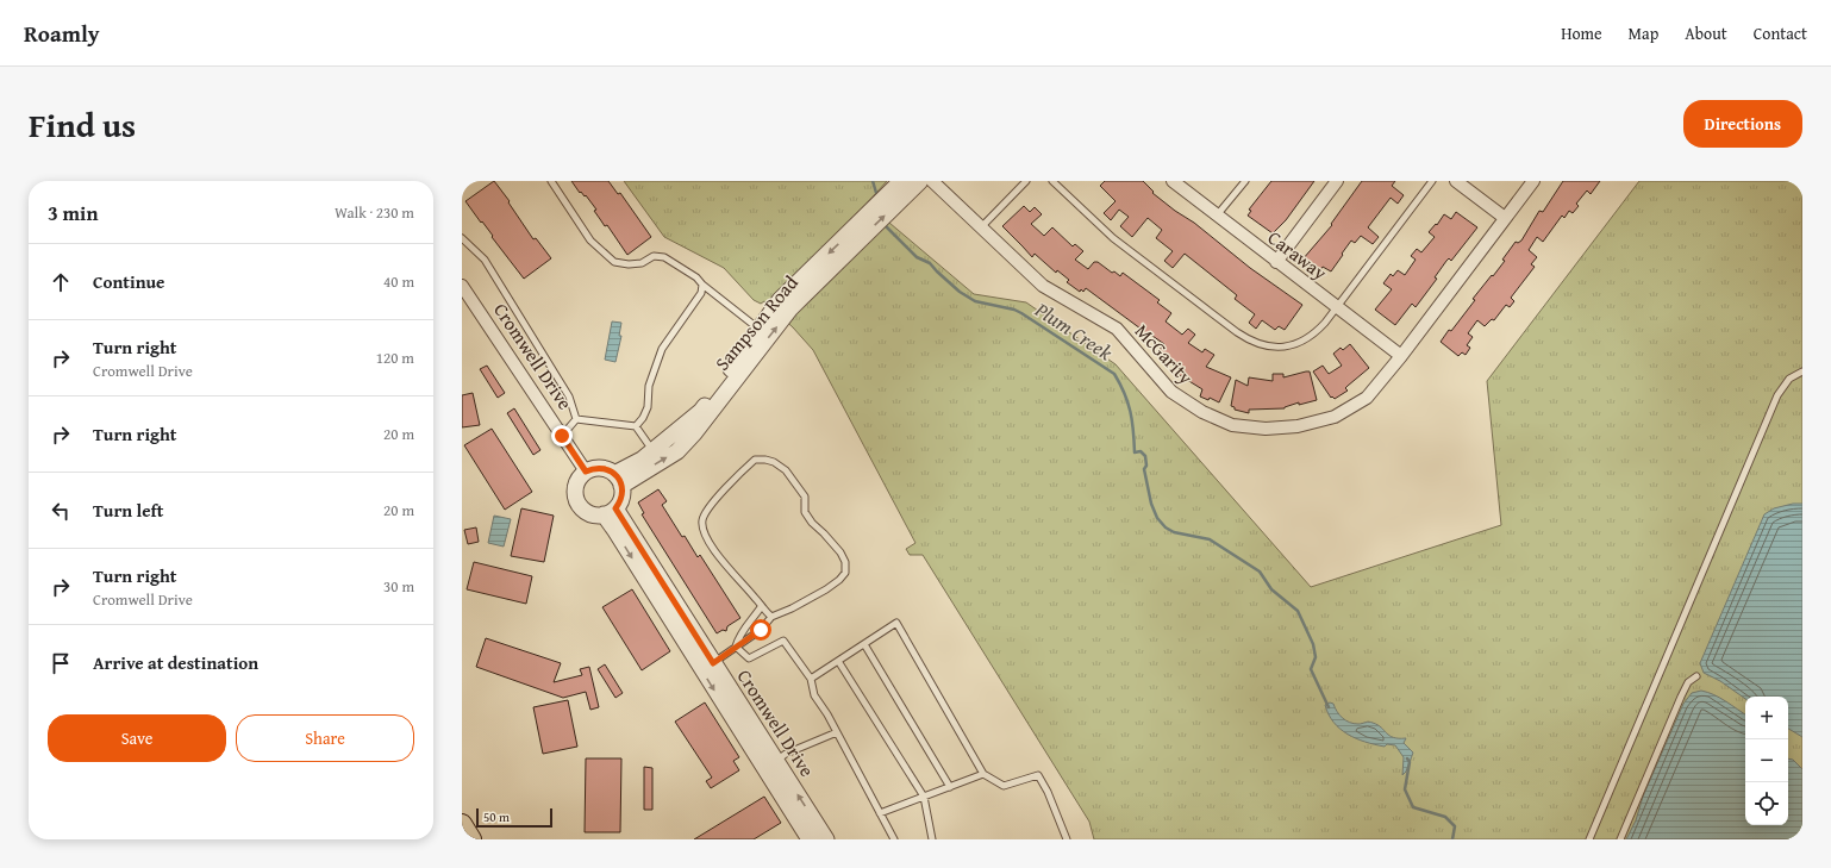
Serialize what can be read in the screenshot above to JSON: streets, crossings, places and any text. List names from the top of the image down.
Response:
{
  "streets": {
    "street": [
      "Caraway",
      "Sampson Road",
      "McGarity",
      "Cromwell Drive"
    ]
  },
  "crossings": [
    ["Caraway", "McGarity"],
    ["Sampson Road", "Cromwell Drive"]
  ],
  "water": ["Plum Creek"],
  "scale_bar": "50 m",
  "page": {
    "header": "Roamly",
    "nav": [
      "Home",
      "Map",
      "About",
      "Contact"
    ],
    "title": "Find us",
    "buttons": [
      "Directions",
      ["Save", "Share"]
    ],
    "heading": ["3 min", "Walk · 230 m"],
    "list": [
      ["Continue", "40 m"],
      ["Turn right", "Cromwell Drive", "120 m"],
      ["Turn right", "20 m"],
      ["Turn left", "20 m"],
      ["Turn right", "Cromwell Drive", "30 m"],
      "Arrive at destination"
    ],
    "map_buttons": ["+", "−"],
    "scale": "50 m"
  }
}
